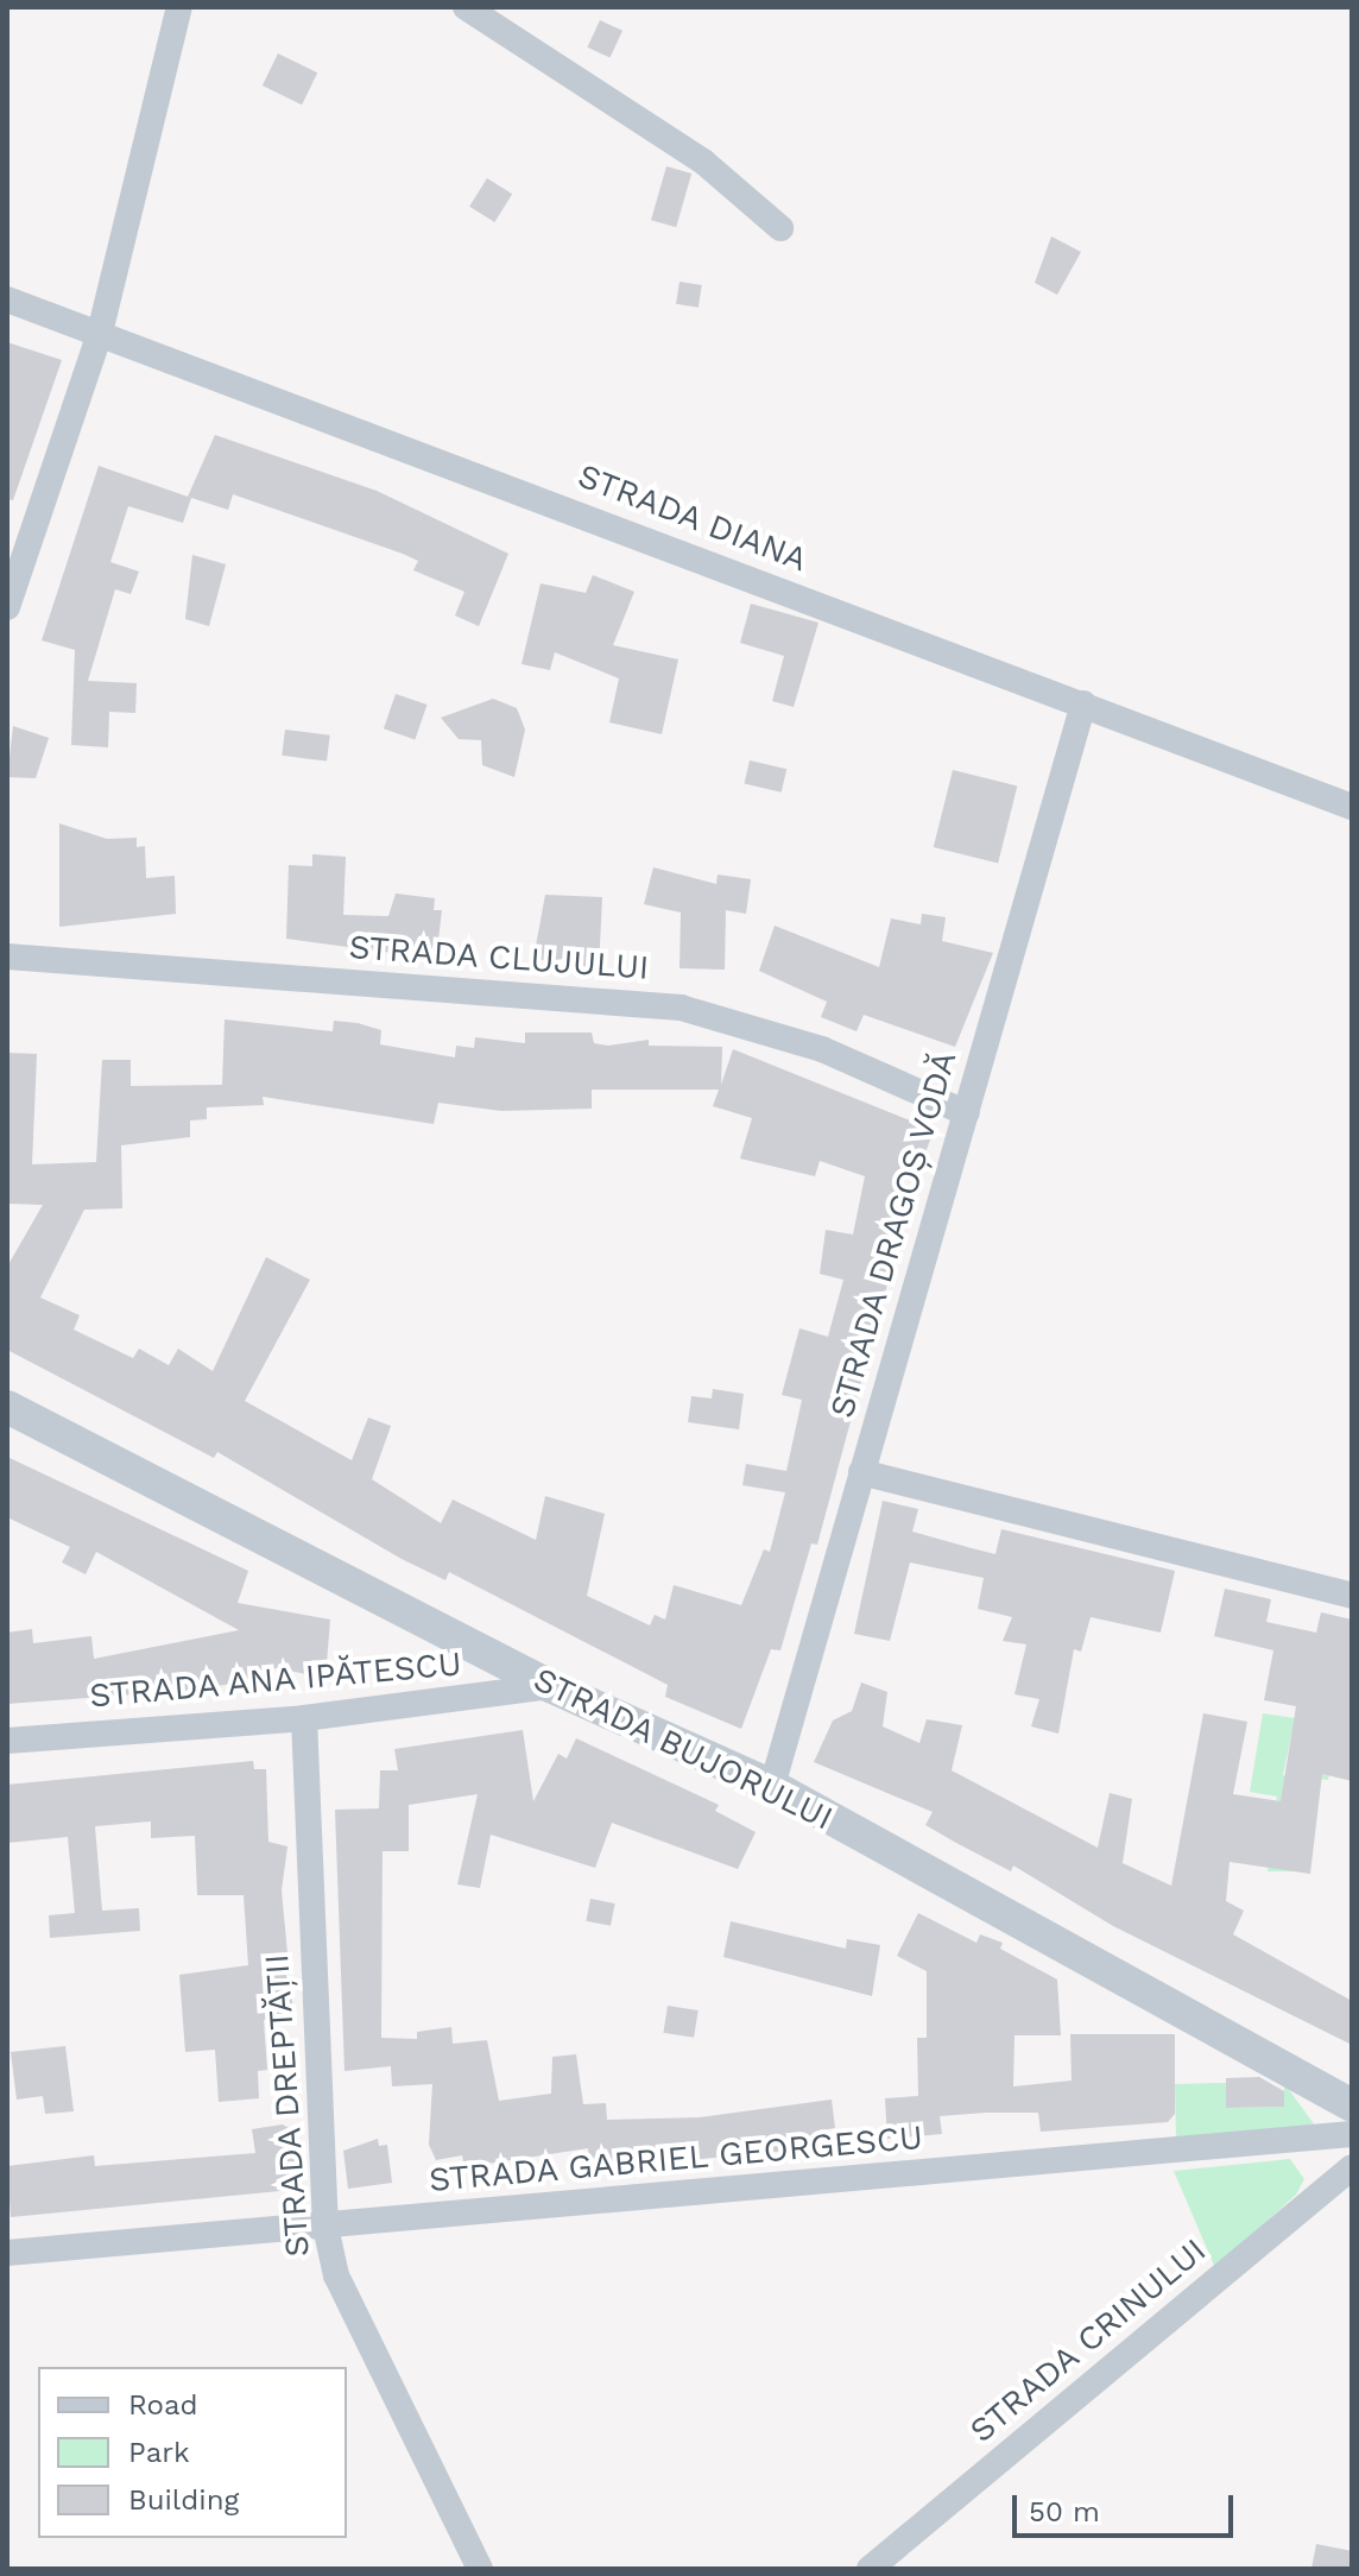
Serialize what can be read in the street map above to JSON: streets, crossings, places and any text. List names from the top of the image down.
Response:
{
  "streets": {
    "street": [
      "STRADA DIANA",
      "STRADA CLUJULUI",
      "STRADA DRAGOȘ VODĂ",
      "STRADA ANA IPĂTESCU",
      "STRADA BUJORULUI",
      "STRADA DREPTĂȚII",
      "STRADA GABRIEL GEORGESCU",
      "STRADA CRINULUI"
    ]
  },
  "crossings": [
    ["STRADA DIANA", "STRADA DRAGOȘ VODĂ"],
    ["STRADA CLUJULUI", "STRADA DRAGOȘ VODĂ"],
    ["STRADA DRAGOȘ VODĂ", "STRADA BUJORULUI"],
    ["STRADA ANA IPĂTESCU", "STRADA BUJORULUI"],
    ["STRADA ANA IPĂTESCU", "STRADA DREPTĂȚII"],
    ["STRADA DREPTĂȚII", "STRADA GABRIEL GEORGESCU"]
  ],
  "legend": ["Road", "Park", "Building"],
  "scale_bar": "50 m"
}
